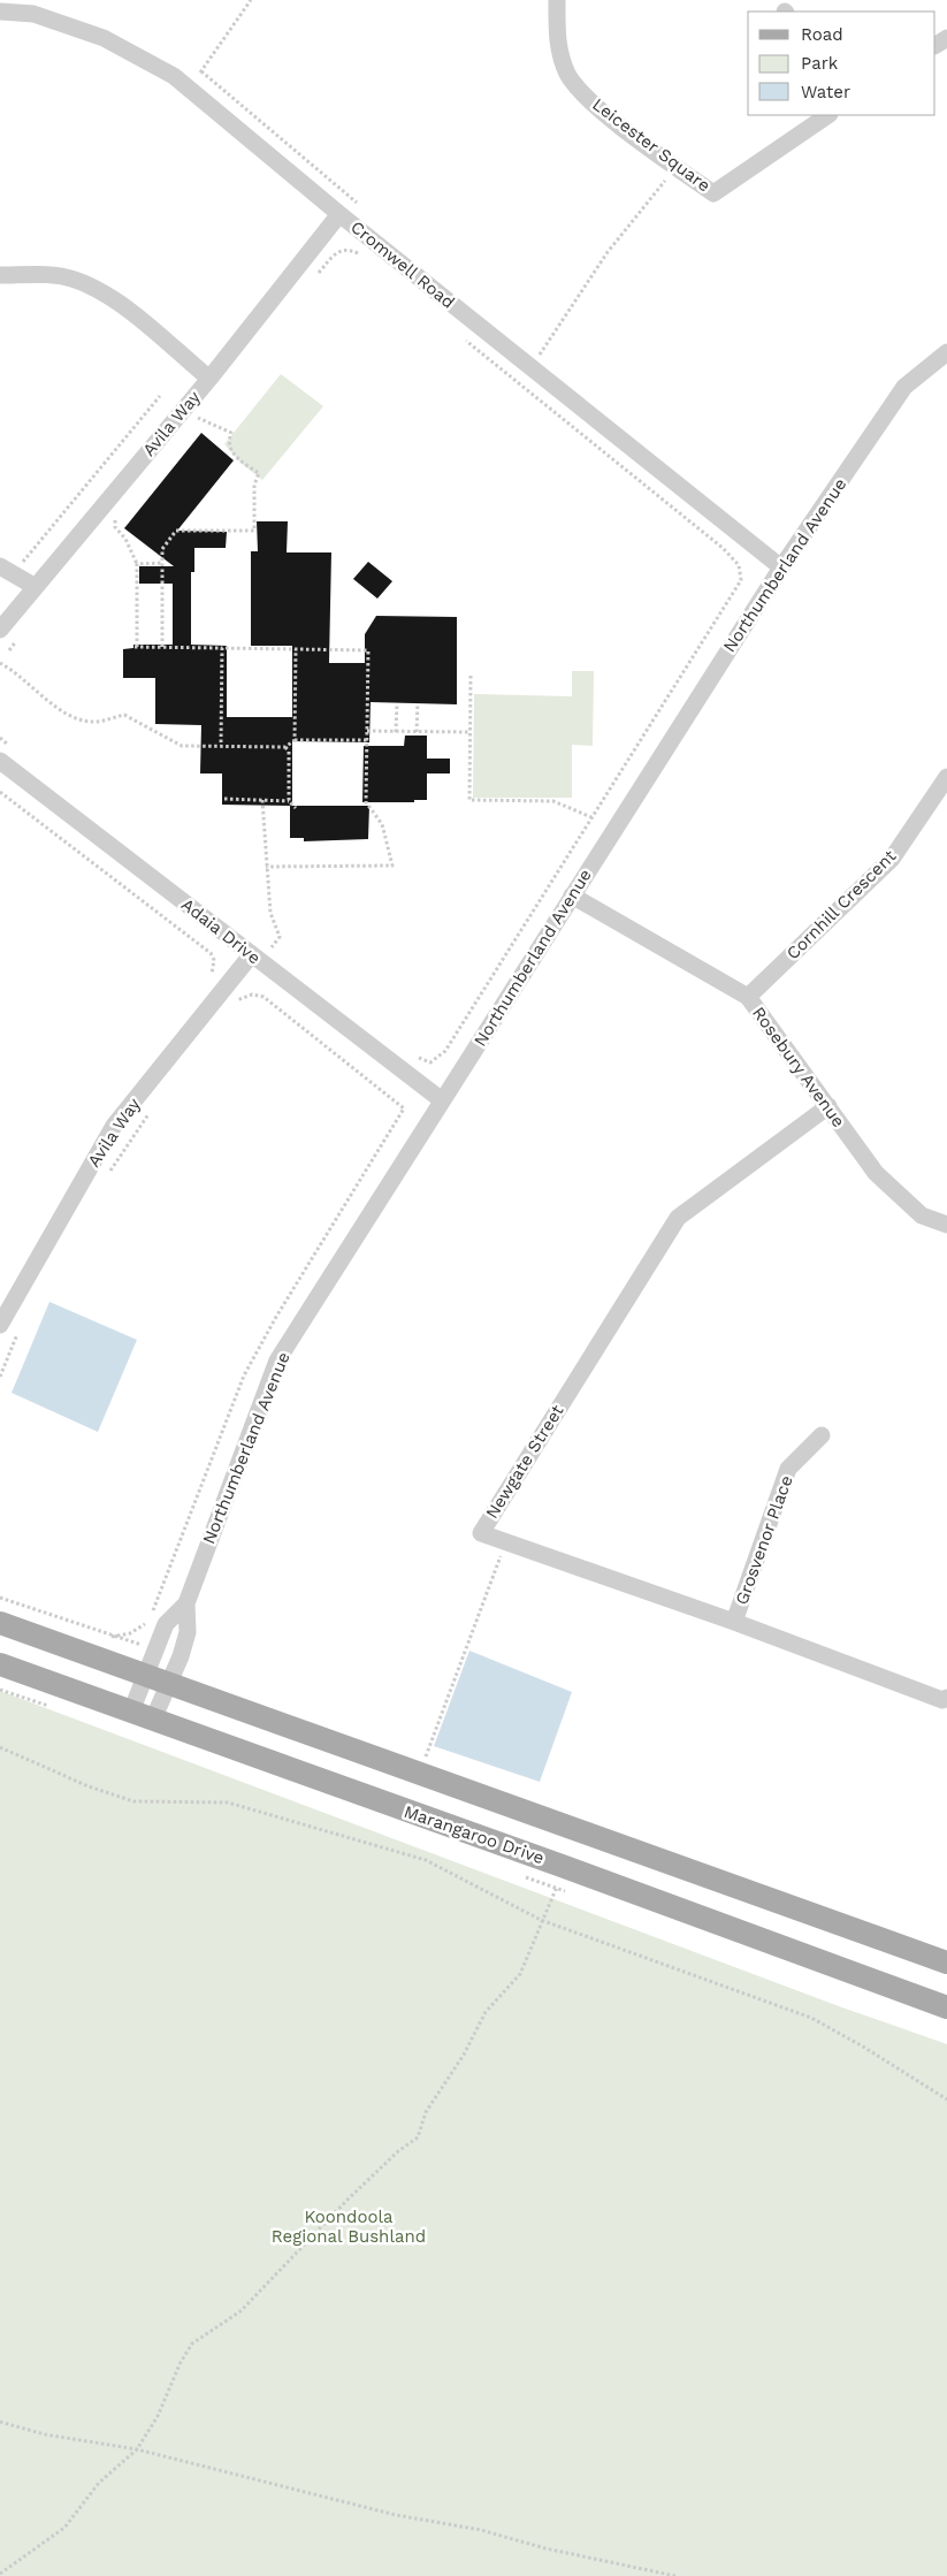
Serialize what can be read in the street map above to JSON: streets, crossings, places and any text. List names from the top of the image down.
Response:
{
  "streets": {
    "main road": ["Marangaroo Drive"],
    "street": [
      "Leicester Square",
      "Cromwell Road",
      "Avila Way",
      "Northumberland Avenue",
      "Cornhill Crescent",
      "Adaia Drive",
      "Rosebury Avenue",
      "Newgate Street",
      "Grosvenor Place"
    ]
  },
  "crossings": [
    ["Cromwell Road", "Avila Way"],
    ["Cromwell Road", "Northumberland Avenue"],
    ["Avila Way", "Adaia Drive"],
    ["Northumberland Avenue", "Adaia Drive"],
    ["Northumberland Avenue", "Rosebury Avenue"],
    ["Northumberland Avenue", "Marangaroo Drive"],
    ["Cornhill Crescent", "Rosebury Avenue"],
    ["Rosebury Avenue", "Newgate Street"],
    ["Newgate Street", "Grosvenor Place"]
  ],
  "parks": ["Koondoola Regional Bushland"],
  "legend": ["Road", "Park", "Water"]
}
